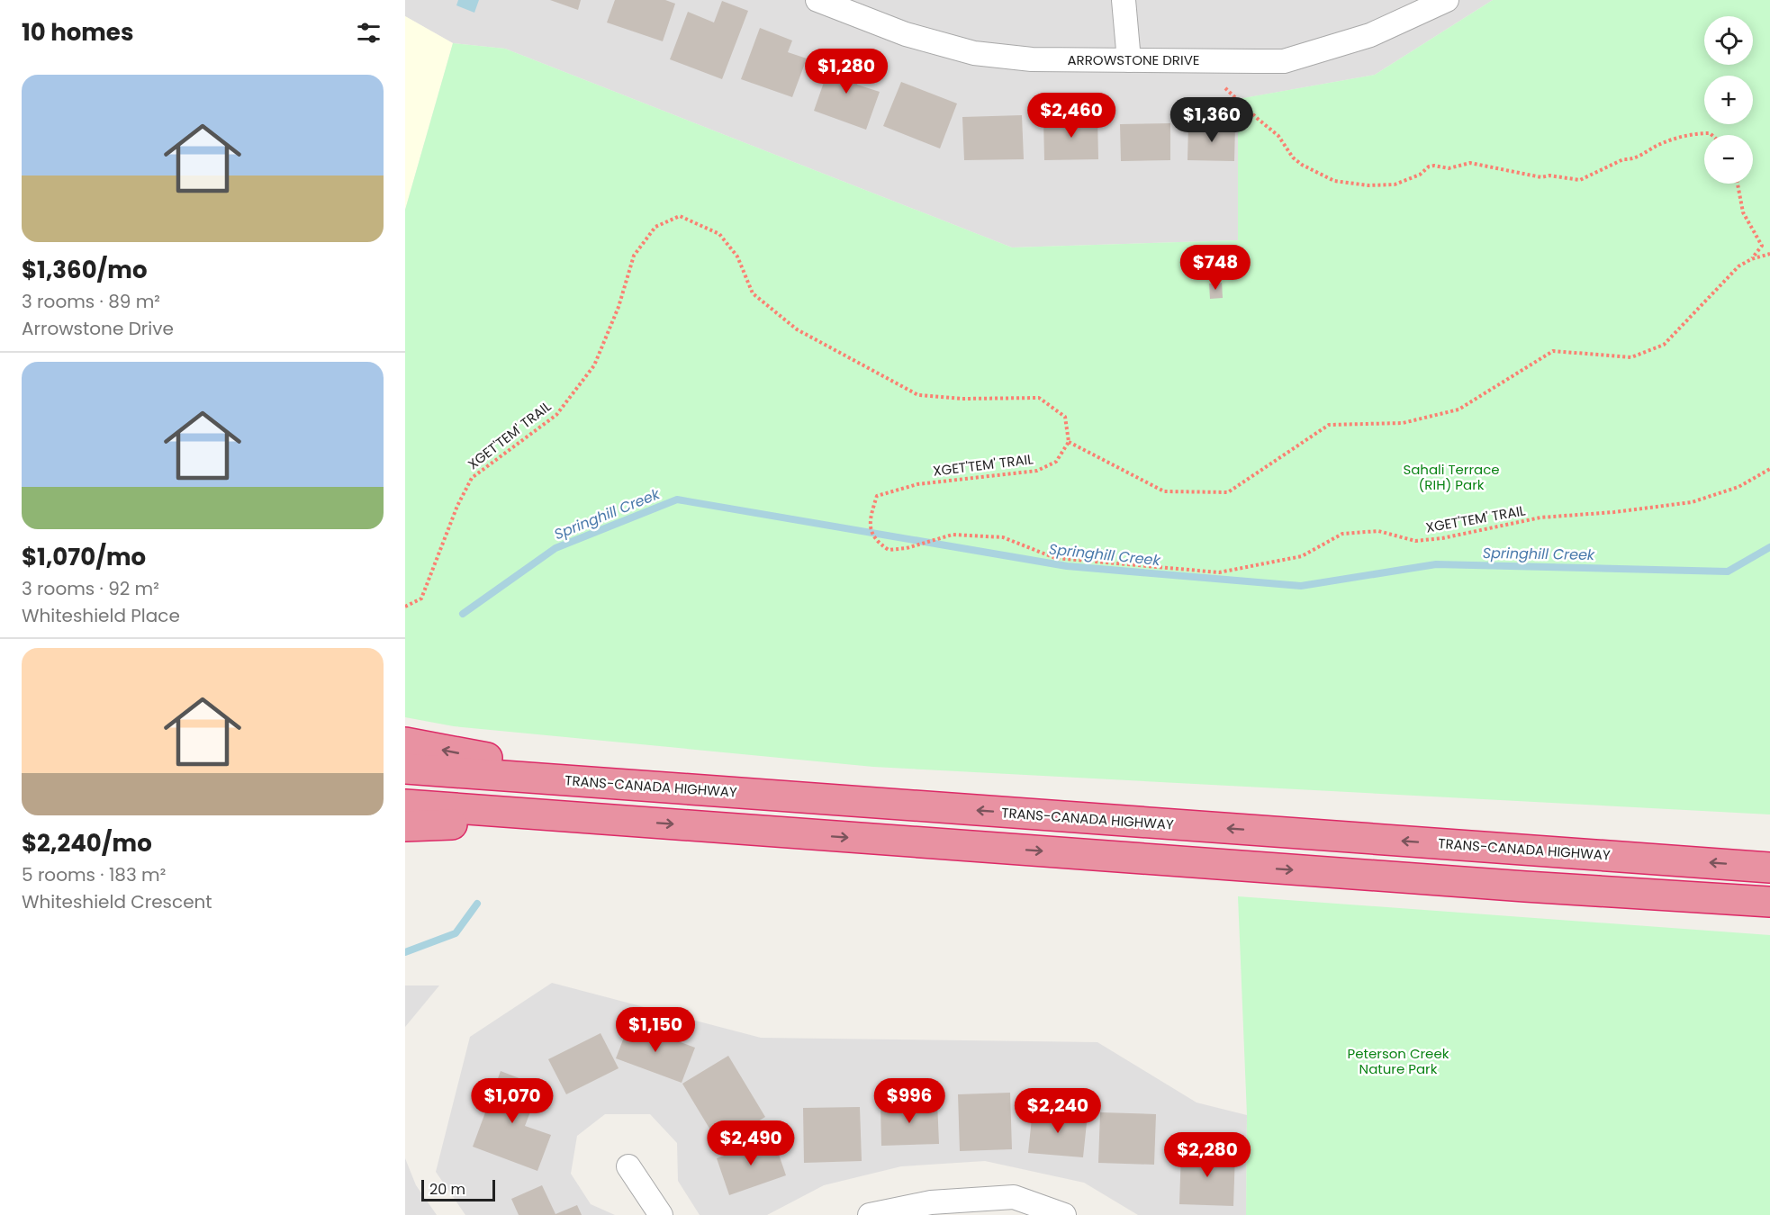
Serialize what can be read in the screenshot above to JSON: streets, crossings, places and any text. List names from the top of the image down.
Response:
{
  "streets": {
    "highway": ["TRANS-CANADA HIGHWAY"],
    "street": ["ARROWSTONE DRIVE"],
    "path": ["XGET'TEM' TRAIL"]
  },
  "water": ["Springhill Creek"],
  "parks": ["Sahali Terrace (RIH) Park", "Peterson Creek Nature Park"],
  "scale_bar": "20 m",
  "page": {
    "heading": "10 homes",
    "map_buttons": ["+", "−"],
    "price": [
      "$1,280",
      "$2,460",
      "$1,360",
      "$748",
      "$1,150",
      "$1,070",
      "$996",
      "$2,240",
      "$2,490",
      "$2,280"
    ],
    "list": [
      {
        "name": "$1,360/mo",
        "note": "3 rooms · 89 m² · Arrowstone Drive"
      },
      {
        "name": "$1,070/mo",
        "note": "3 rooms · 92 m² · Whiteshield Place"
      },
      {
        "name": "$2,240/mo",
        "note": "5 rooms · 183 m² · Whiteshield Crescent"
      }
    ],
    "scale": "20 m"
  }
}
